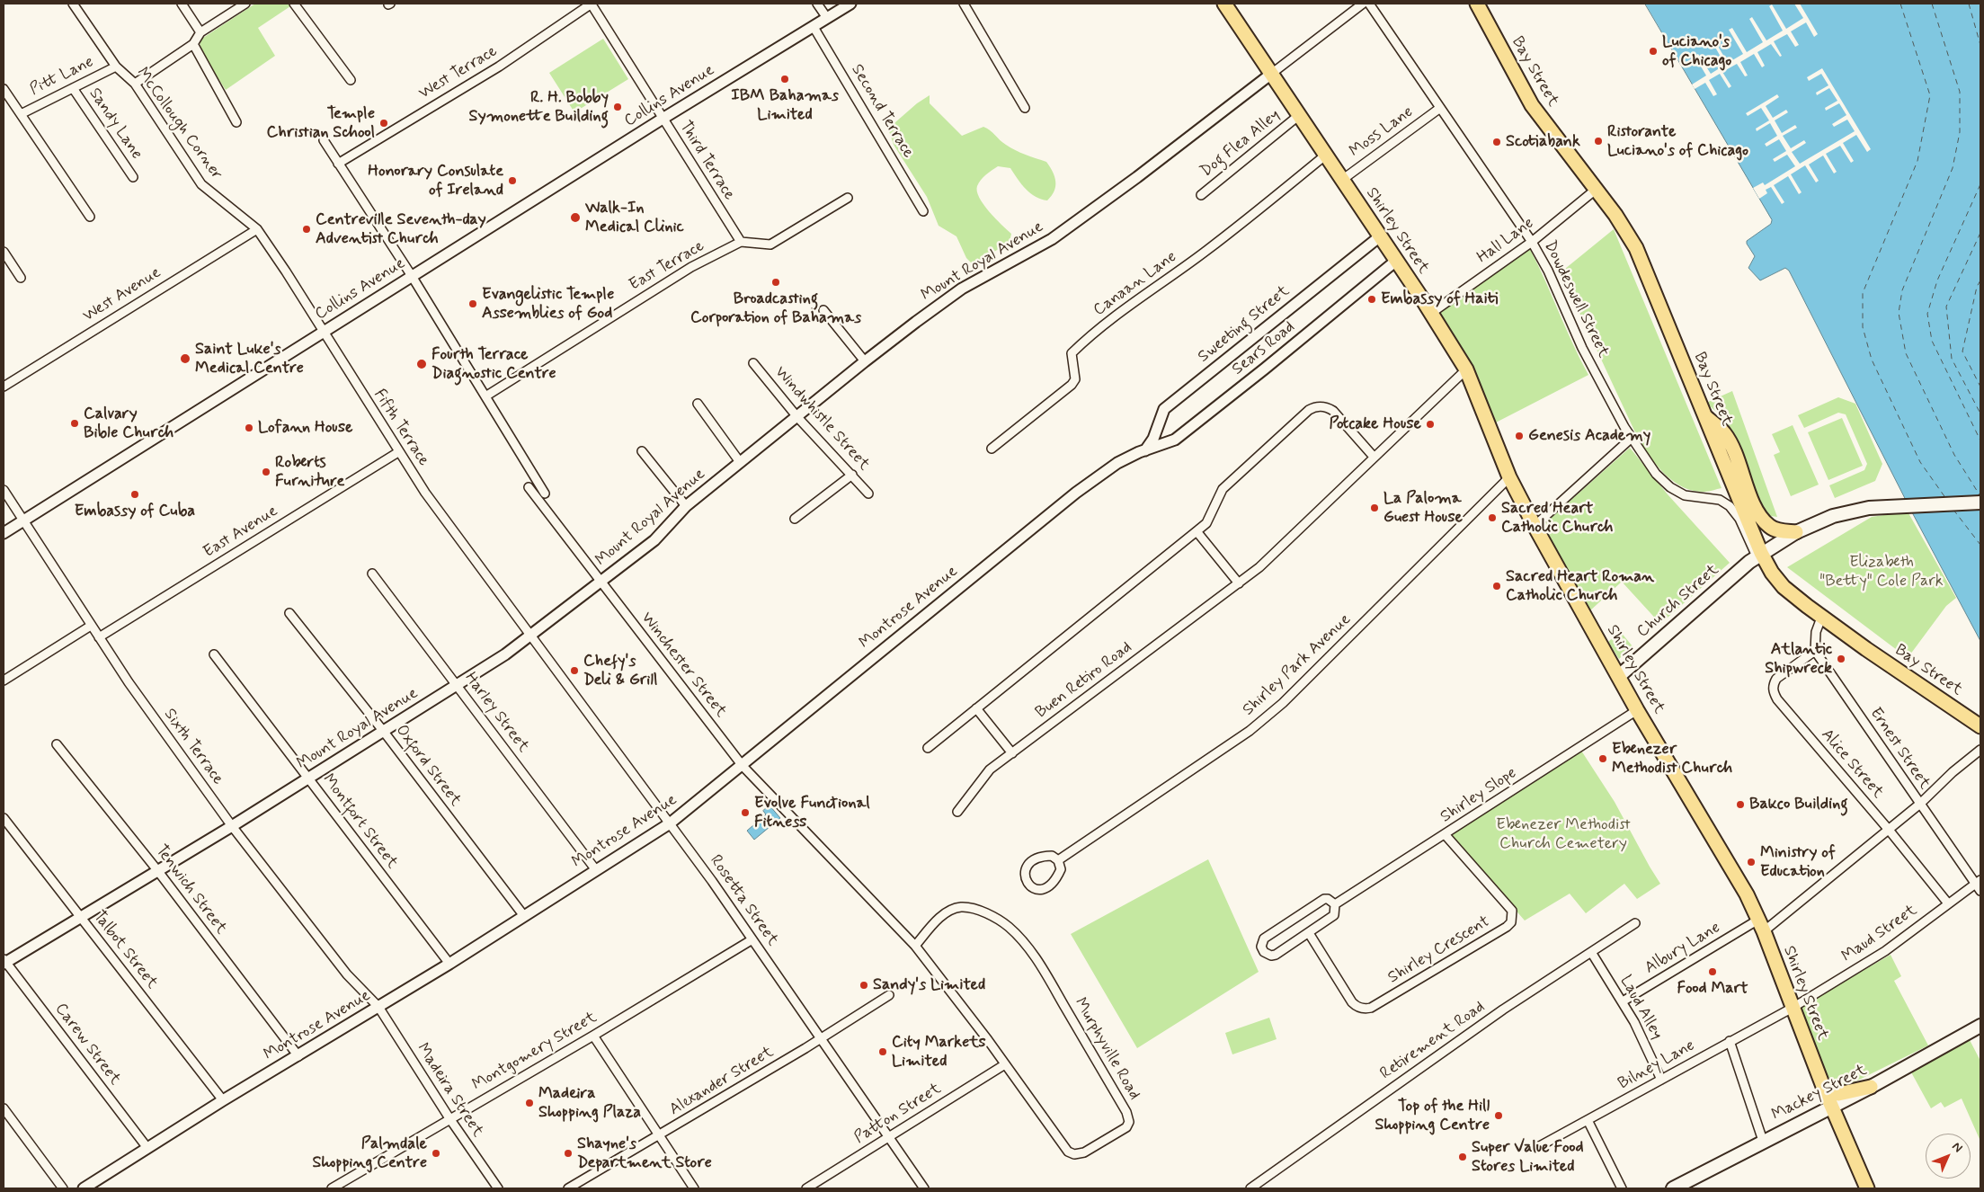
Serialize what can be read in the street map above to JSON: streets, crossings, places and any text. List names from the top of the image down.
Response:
{
  "streets": {
    "highway": ["Bay Street", "Shirley Street"],
    "main road": ["Church Street", "Mackey Street"],
    "street": [
      "West Terrace",
      "Pitt Lane",
      "Collins Avenue",
      "Second Terrace",
      "Sandy Lane",
      "McCollough Corner",
      "Moss Lane",
      "Dog Flea Alley",
      "Third Terrace",
      "Hall Lane",
      "Mount Royal Avenue",
      "East Terrace",
      "Canaan Lane",
      "West Avenue",
      "Dowdeswell Street",
      "Sweeting Street",
      "Sears Road",
      "Windwhistle Street",
      "Fifth Terrace",
      "East Avenue",
      "Montrose Avenue",
      "Winchester Street",
      "Shirley Park Avenue",
      "Buen Retiro Road",
      "Harley Street",
      "Sixth Terrace",
      "Ernest Street",
      "Alice Street",
      "Oxford Street",
      "Shirley Slope",
      "Montfort Street",
      "Tenwich Street",
      "Rosetta Street",
      "Maud Street",
      "Albury Lane",
      "Talbot Street",
      "Shirley Crescent",
      "Laud Alley",
      "Retirement Road",
      "Carew Street",
      "Murphyville Road",
      "Montgomery Street",
      "Bilney Lane",
      "Alexander Street",
      "Madeira Street",
      "Patton Street"
    ]
  },
  "crossings": [
    ["Bay Street", "Hall Lane"],
    ["Bay Street", "Dowdeswell Street"],
    ["Bay Street", "Church Street"],
    ["West Terrace", "Third Terrace"],
    ["Pitt Lane", "Sandy Lane"],
    ["Pitt Lane", "McCollough Corner"],
    ["Collins Avenue", "Second Terrace"],
    ["Collins Avenue", "Third Terrace"],
    ["Collins Avenue", "Fifth Terrace"],
    ["Collins Avenue", "Sixth Terrace"],
    ["McCollough Corner", "West Avenue"],
    ["McCollough Corner", "Fifth Terrace"],
    ["Moss Lane", "Shirley Street"],
    ["Moss Lane", "Dowdeswell Street"],
    ["Dog Flea Alley", "Shirley Street"],
    ["Third Terrace", "East Terrace"],
    ["Shirley Street", "Hall Lane"],
    ["Shirley Street", "Mount Royal Avenue"],
    ["Shirley Street", "Canaan Lane"],
    ["Shirley Street", "Sweeting Street"],
    ["Shirley Street", "Sears Road"],
    ["Shirley Street", "Church Street"],
    ["Shirley Street", "Shirley Park Avenue"],
    ["Shirley Street", "Buen Retiro Road"],
    ["Shirley Street", "Shirley Slope"],
    ["Shirley Street", "Maud Street"],
    ["Shirley Street", "Albury Lane"],
    ["Shirley Street", "Bilney Lane"],
    ["Shirley Street", "Mackey Street"],
    ["Hall Lane", "Dowdeswell Street"],
    ["Mount Royal Avenue", "Windwhistle Street"],
    ["Mount Royal Avenue", "Fifth Terrace"],
    ["Mount Royal Avenue", "Winchester Street"],
    ["Mount Royal Avenue", "Harley Street"],
    ["Mount Royal Avenue", "Sixth Terrace"],
    ["Mount Royal Avenue", "Oxford Street"],
    ["Mount Royal Avenue", "Montfort Street"],
    ["Mount Royal Avenue", "Tenwich Street"],
    ["Mount Royal Avenue", "Rosetta Street"],
    ["Mount Royal Avenue", "Talbot Street"],
    ["Mount Royal Avenue", "Carew Street"],
    ["West Avenue", "Fifth Terrace"],
    ["Dowdeswell Street", "Church Street"],
    ["Sweeting Street", "Sears Road"],
    ["Sweeting Street", "Montrose Avenue"],
    ["Sears Road", "Montrose Avenue"],
    ["Fifth Terrace", "East Avenue"],
    ["Fifth Terrace", "Rosetta Street"],
    ["East Avenue", "Sixth Terrace"],
    ["Montrose Avenue", "Winchester Street"],
    ["Montrose Avenue", "Harley Street"],
    ["Montrose Avenue", "Sixth Terrace"],
    ["Montrose Avenue", "Oxford Street"],
    ["Montrose Avenue", "Montfort Street"],
    ["Montrose Avenue", "Tenwich Street"],
    ["Montrose Avenue", "Rosetta Street"],
    ["Montrose Avenue", "Talbot Street"],
    ["Montrose Avenue", "Carew Street"],
    ["Montrose Avenue", "Murphyville Road"],
    ["Montrose Avenue", "Madeira Street"],
    ["Winchester Street", "Murphyville Road"],
    ["Sixth Terrace", "Madeira Street"],
    ["Ernest Street", "Alice Street"],
    ["Ernest Street", "Maud Street"],
    ["Ernest Street", "Albury Lane"],
    ["Alice Street", "Maud Street"],
    ["Alice Street", "Albury Lane"],
    ["Shirley Slope", "Shirley Crescent"],
    ["Rosetta Street", "Montgomery Street"],
    ["Rosetta Street", "Alexander Street"],
    ["Rosetta Street", "Patton Street"],
    ["Maud Street", "Bilney Lane"],
    ["Albury Lane", "Laud Alley"],
    ["Laud Alley", "Retirement Road"],
    ["Laud Alley", "Bilney Lane"],
    ["Murphyville Road", "Patton Street"],
    ["Montgomery Street", "Madeira Street"]
  ],
  "parks": ["Elizabeth \"Betty\" Cole Park", "Ebenezer Methodist Church Cemetery"],
  "places": [
    "Luciano's of Chicago",
    "IBM Bahamas Limited",
    "R. H. Bobby Symonette Building",
    "Temple Christian School",
    "Ristorante Luciano's of Chicago",
    "Scotiabank",
    "Honorary Consulate of Ireland",
    "Walk-In Medical Clinic",
    "Centreville Seventh-day Adventist Church",
    "Broadcasting Corporation of Bahamas",
    "Embassy of Haiti",
    "Evangelistic Temple Assemblies of God",
    "Saint Luke's Medical Centre",
    "Fourth Terrace Diagnostic Centre",
    "Calvary Bible Church",
    "Potcake House",
    "Lofann House",
    "Genesis Academy",
    "Roberts Furniture",
    "Embassy of Cuba",
    "La Paloma Guest House",
    "Sacred Heart Catholic Church",
    "Sacred Heart Roman Catholic Church",
    "Atlantic Shipwreck",
    "Chefy's Deli & Grill",
    "Ebenezer Methodist Church",
    "Bakco Building",
    "Evolve Functional Fitness",
    "Ministry of Education",
    "Food Mart",
    "Sandy's Limited",
    "City Markets Limited",
    "Madeira Shopping Plaza",
    "Top of the Hill Shopping Centre",
    "Palmdale Shopping Centre",
    "Shayne's Department Store",
    "Super Value Food Stores Limited"
  ],
  "north": "top right"
}
